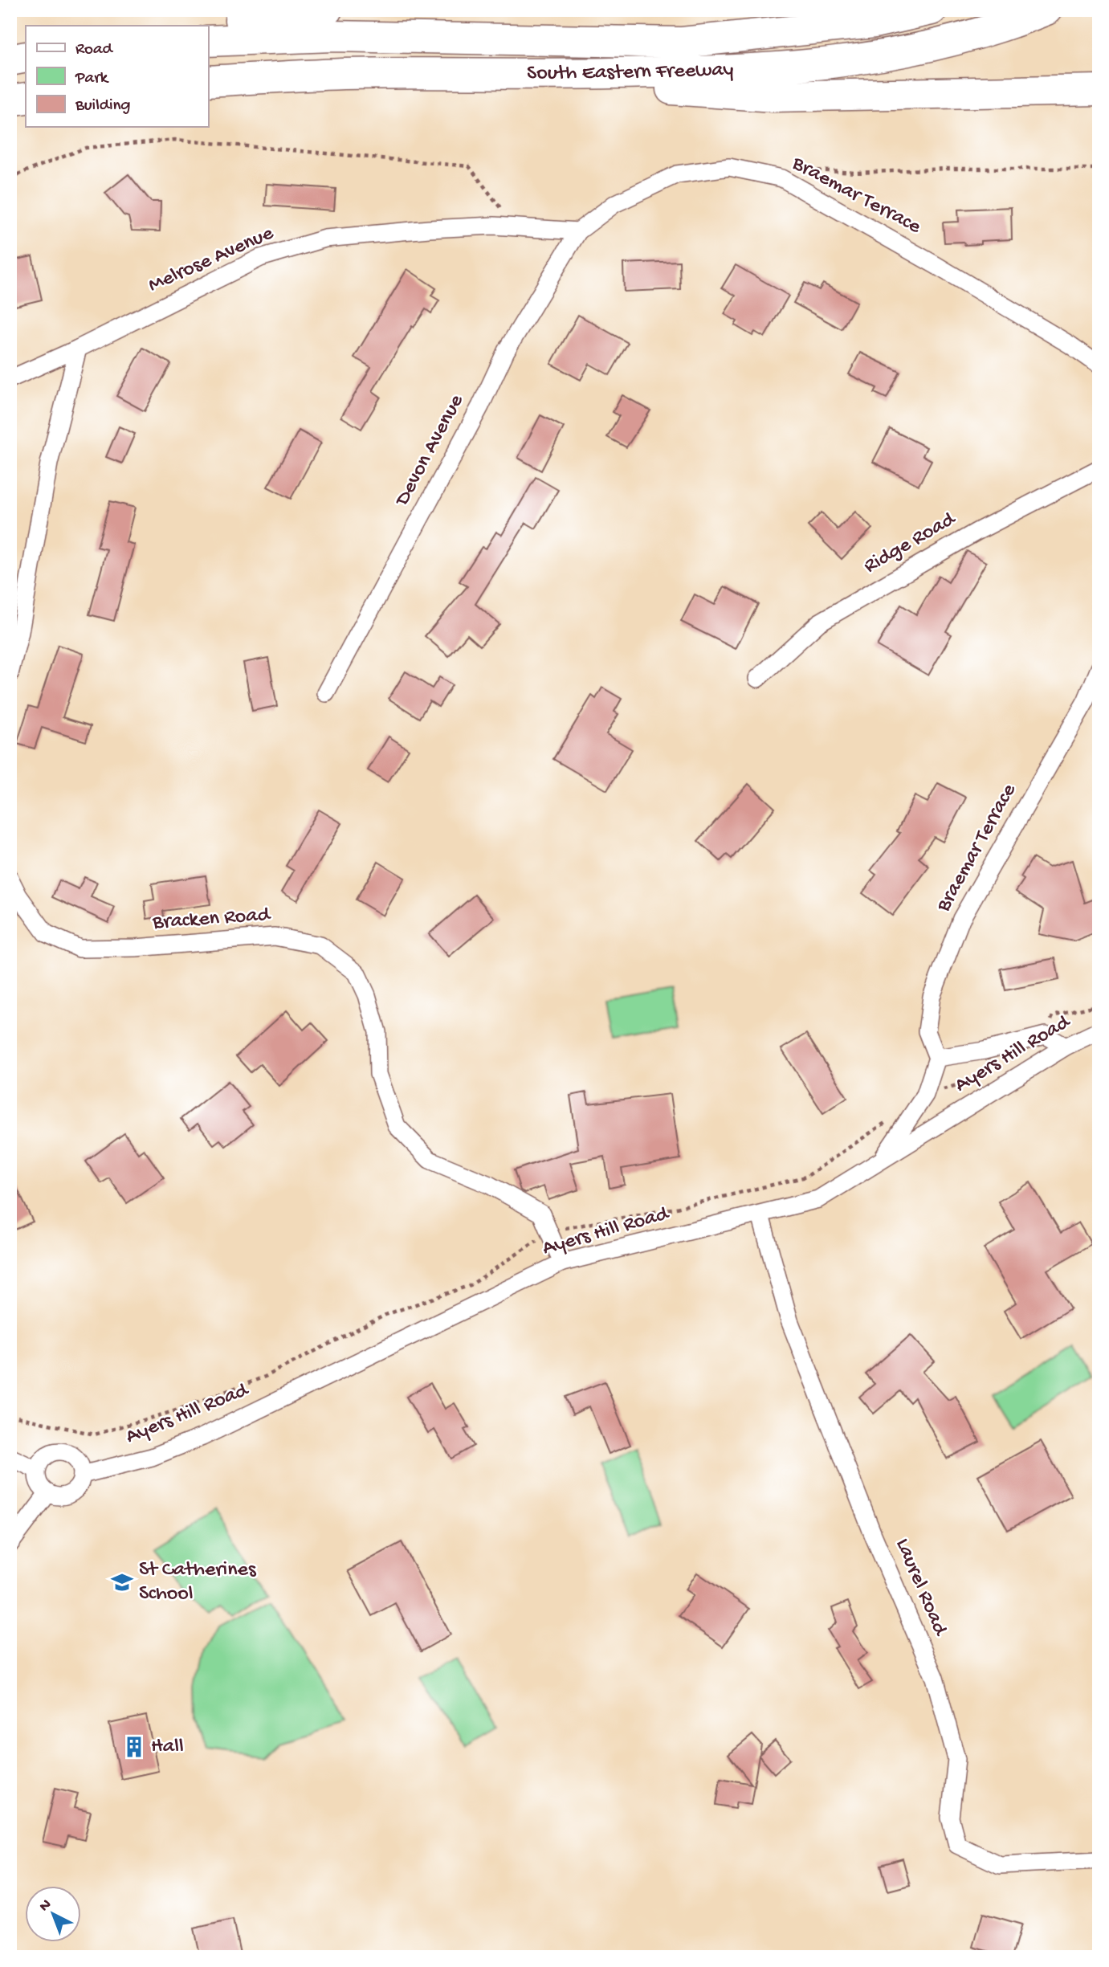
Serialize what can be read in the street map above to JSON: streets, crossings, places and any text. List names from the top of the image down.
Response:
{
  "streets": {
    "highway": ["South Eastern Freeway"],
    "street": [
      "Braemar Terrace",
      "Melrose Avenue",
      "Devon Avenue",
      "Ridge Road",
      "Bracken Road",
      "Ayers Hill Road",
      "Laurel Road"
    ]
  },
  "crossings": [
    ["Braemar Terrace", "Melrose Avenue"],
    ["Braemar Terrace", "Devon Avenue"],
    ["Melrose Avenue", "Devon Avenue"],
    ["Bracken Road", "Ayers Hill Road"],
    ["Ayers Hill Road", "Laurel Road"]
  ],
  "places": {
    "school or university": ["St Catherines School"],
    "building": ["Hall"]
  },
  "legend": ["Road", "Park", "Building"],
  "north": "top left"
}
